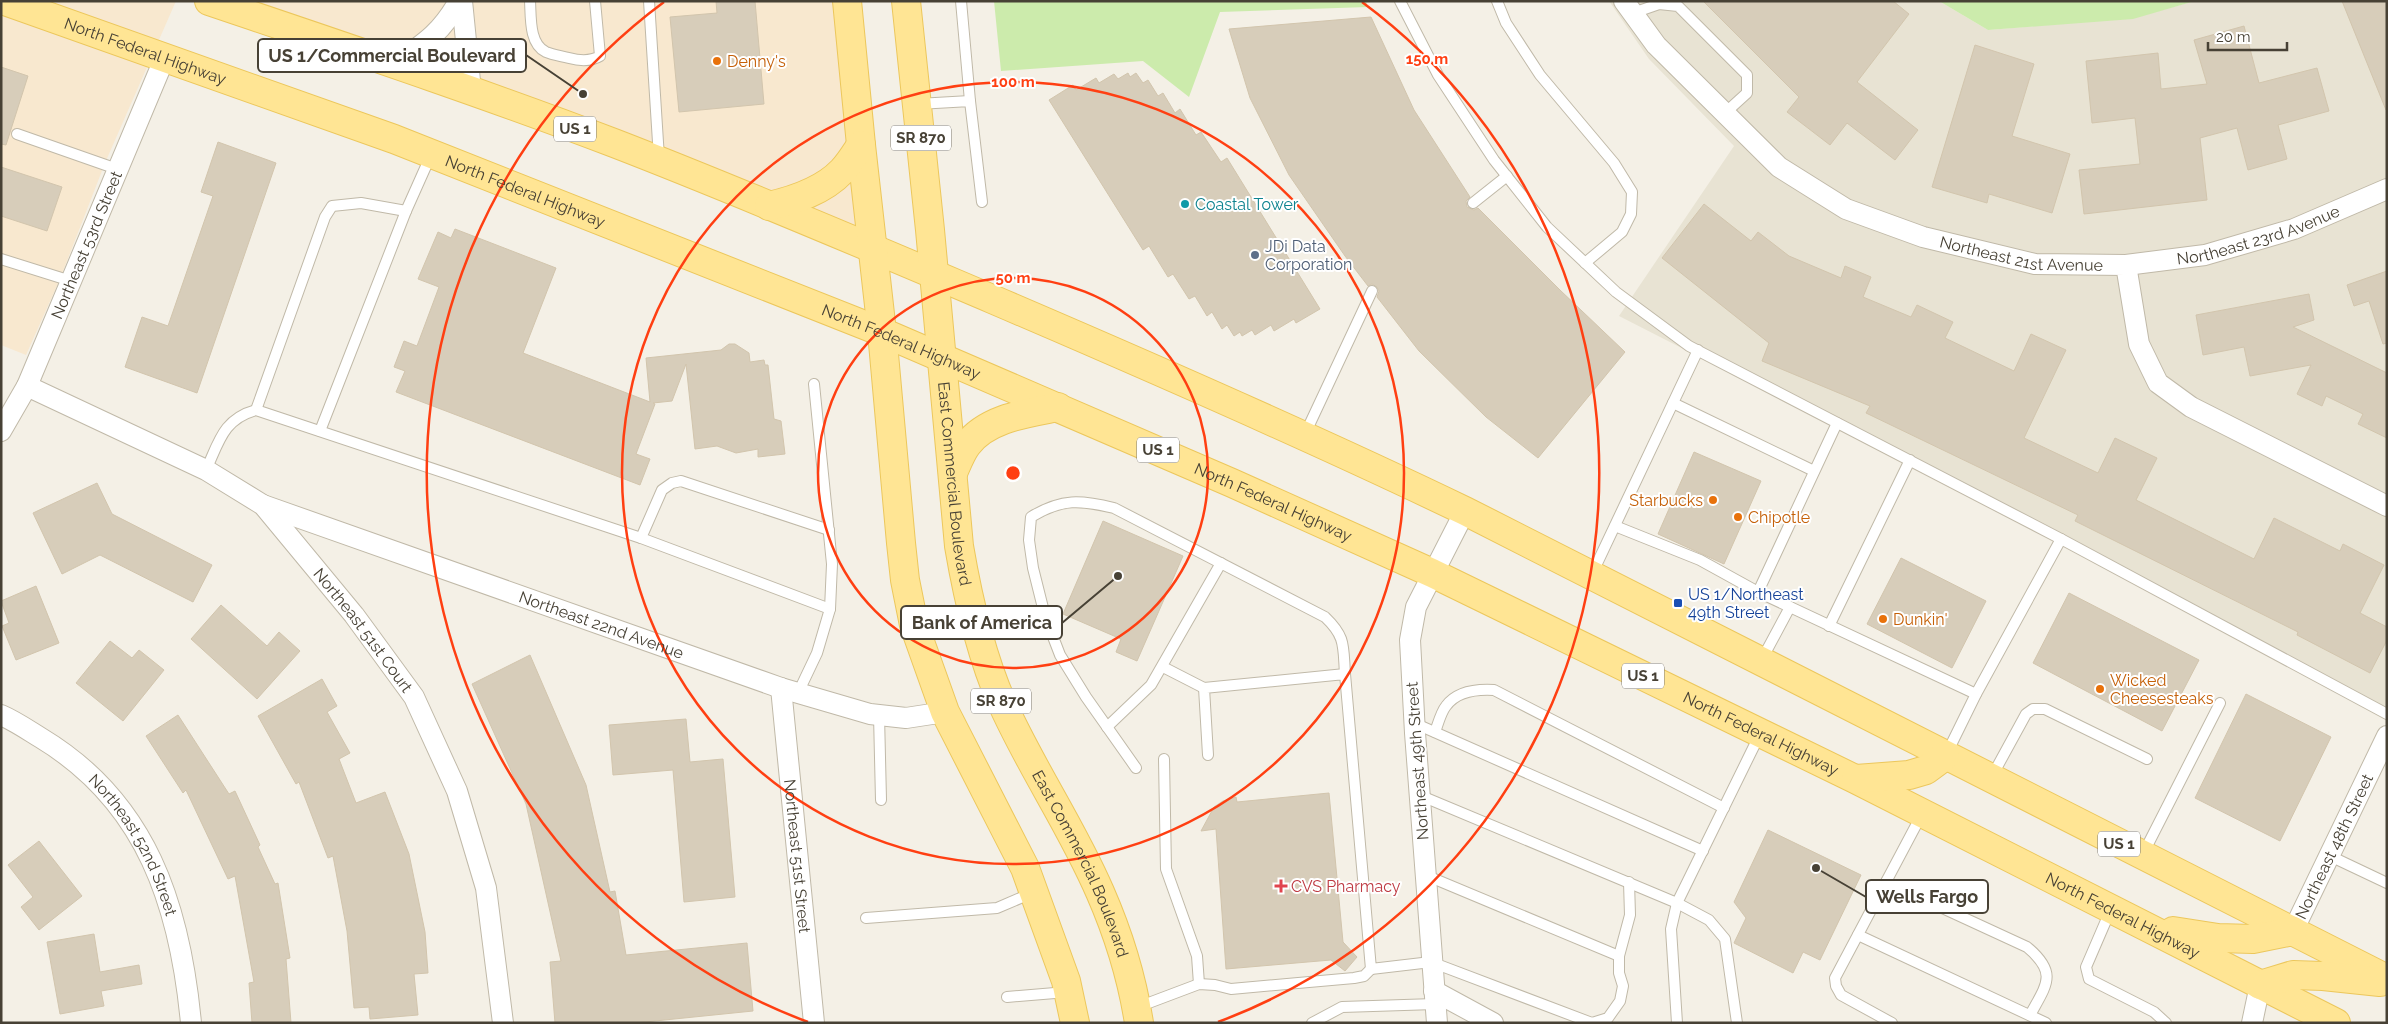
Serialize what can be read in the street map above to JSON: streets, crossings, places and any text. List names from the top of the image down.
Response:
{
  "streets": {
    "main road": [
      "North Federal Highway",
      "US 1",
      "SR 870",
      "East Commercial Boulevard"
    ],
    "street": [
      "Northeast 23rd Avenue",
      "Northeast 53rd Street",
      "Northeast 21st Avenue",
      "Northeast 22nd Avenue",
      "Northeast 51st Court",
      "Northeast 49th Street",
      "Northeast 52nd Street",
      "Northeast 48th Street",
      "Northeast 51st Street"
    ]
  },
  "crossings": [
    ["North Federal Highway", "SR 870"],
    ["North Federal Highway", "Northeast 53rd Street"],
    ["North Federal Highway", "East Commercial Boulevard"],
    ["North Federal Highway", "Northeast 49th Street"],
    ["US 1", "SR 870"],
    ["US 1", "East Commercial Boulevard"],
    ["US 1", "Northeast 49th Street"],
    ["US 1", "Northeast 48th Street"],
    ["SR 870", "Northeast 22nd Avenue"],
    ["Northeast 23rd Avenue", "Northeast 21st Avenue"],
    ["Northeast 53rd Street", "Northeast 51st Court"],
    ["Northeast 22nd Avenue", "Northeast 51st Court"],
    ["Northeast 22nd Avenue", "Northeast 51st Street"]
  ],
  "places": {
    "other": [
      "Denny's",
      "US 1/Commercial Boulevard",
      "Coastal Tower",
      "JDi Data Corporation",
      "Starbucks",
      "Chipotle",
      "Bank of America",
      "Dunkin'",
      "Wicked Cheesesteaks",
      "Wells Fargo"
    ],
    "transit": ["US 1/Northeast 49th Street"],
    "health": ["CVS Pharmacy"]
  },
  "scale_bar": "20 m",
  "rings": ["150 m", "100 m", "50 m"]
}
